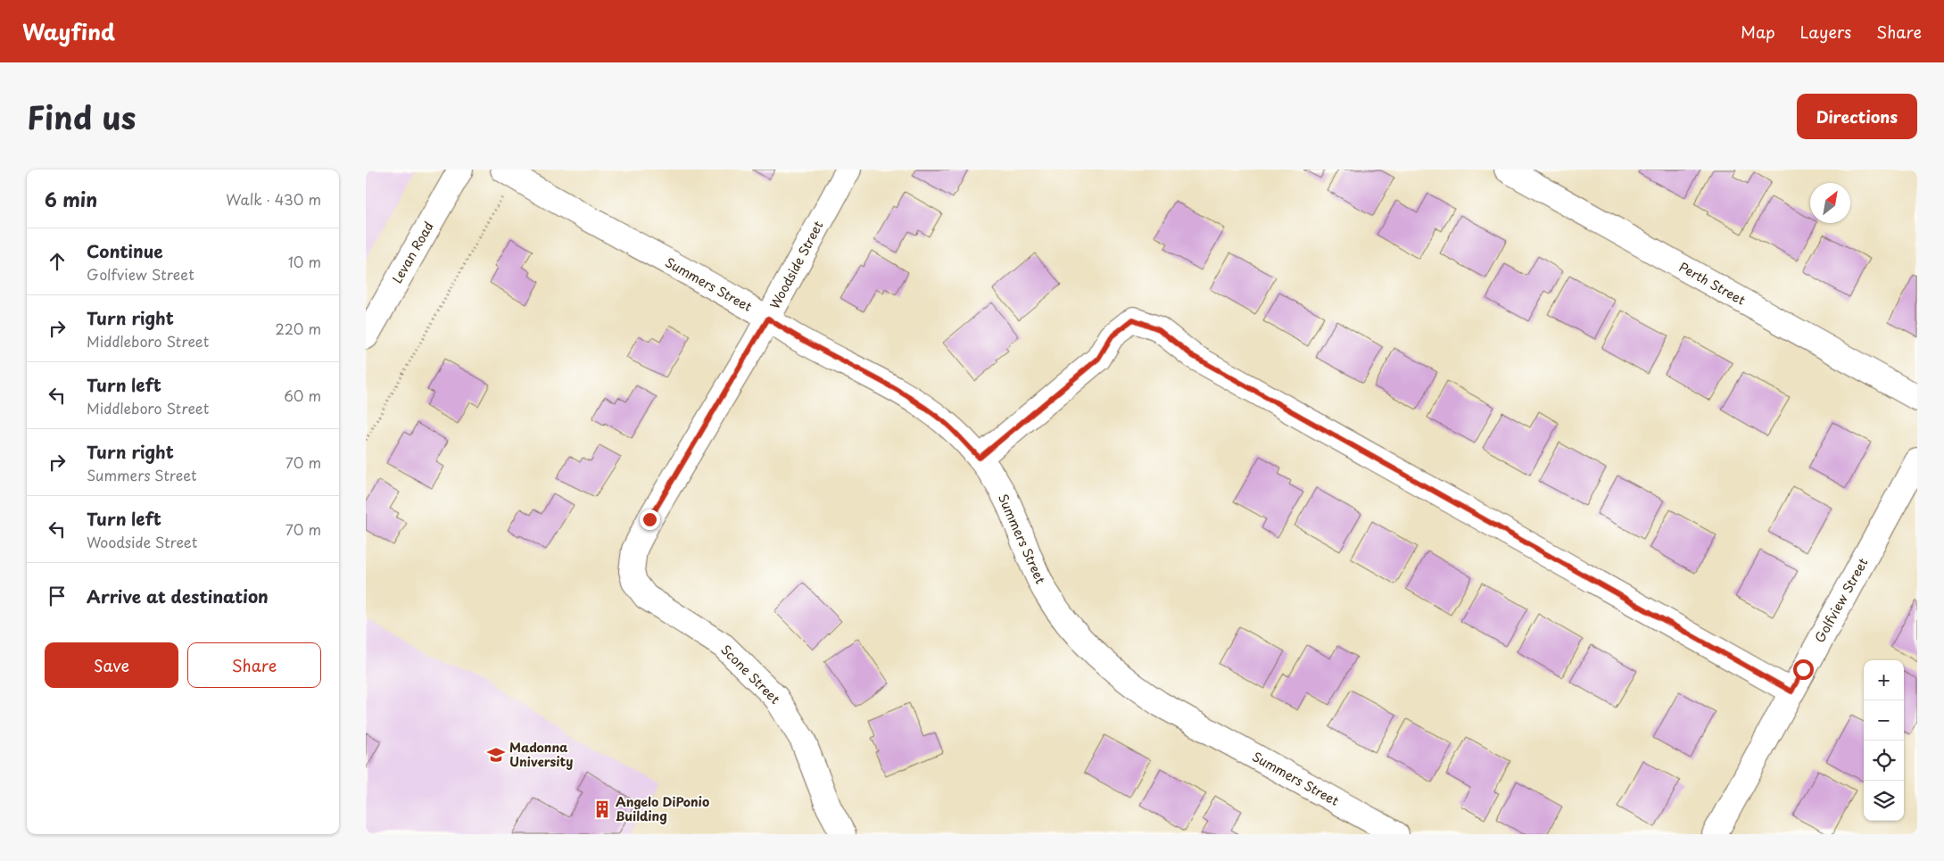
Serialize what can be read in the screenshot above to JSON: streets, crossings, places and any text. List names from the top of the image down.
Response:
{
  "streets": {
    "street": [
      "Levan Road",
      "Woodside Street",
      "Perth Street",
      "Summers Street",
      "Golfview Street",
      "Scone Street"
    ]
  },
  "crossings": [
    ["Woodside Street", "Summers Street"],
    ["Woodside Street", "Scone Street"]
  ],
  "places": {
    "school or university": ["Madonna University"],
    "building": ["Angelo DiPonio Building"]
  },
  "north": "top right",
  "page": {
    "header": "Wayfind",
    "nav": ["Map", "Layers", "Share"],
    "title": "Find us",
    "buttons": [
      "Directions",
      ["Save", "Share"]
    ],
    "heading": ["6 min", "Walk · 430 m"],
    "list": [
      ["Continue", "Golfview Street", "10 m"],
      ["Turn right", "Middleboro Street", "220 m"],
      ["Turn left", "Middleboro Street", "60 m"],
      ["Turn right", "Summers Street", "70 m"],
      ["Turn left", "Woodside Street", "70 m"],
      "Arrive at destination"
    ],
    "map_buttons": ["+", "−"]
  }
}
